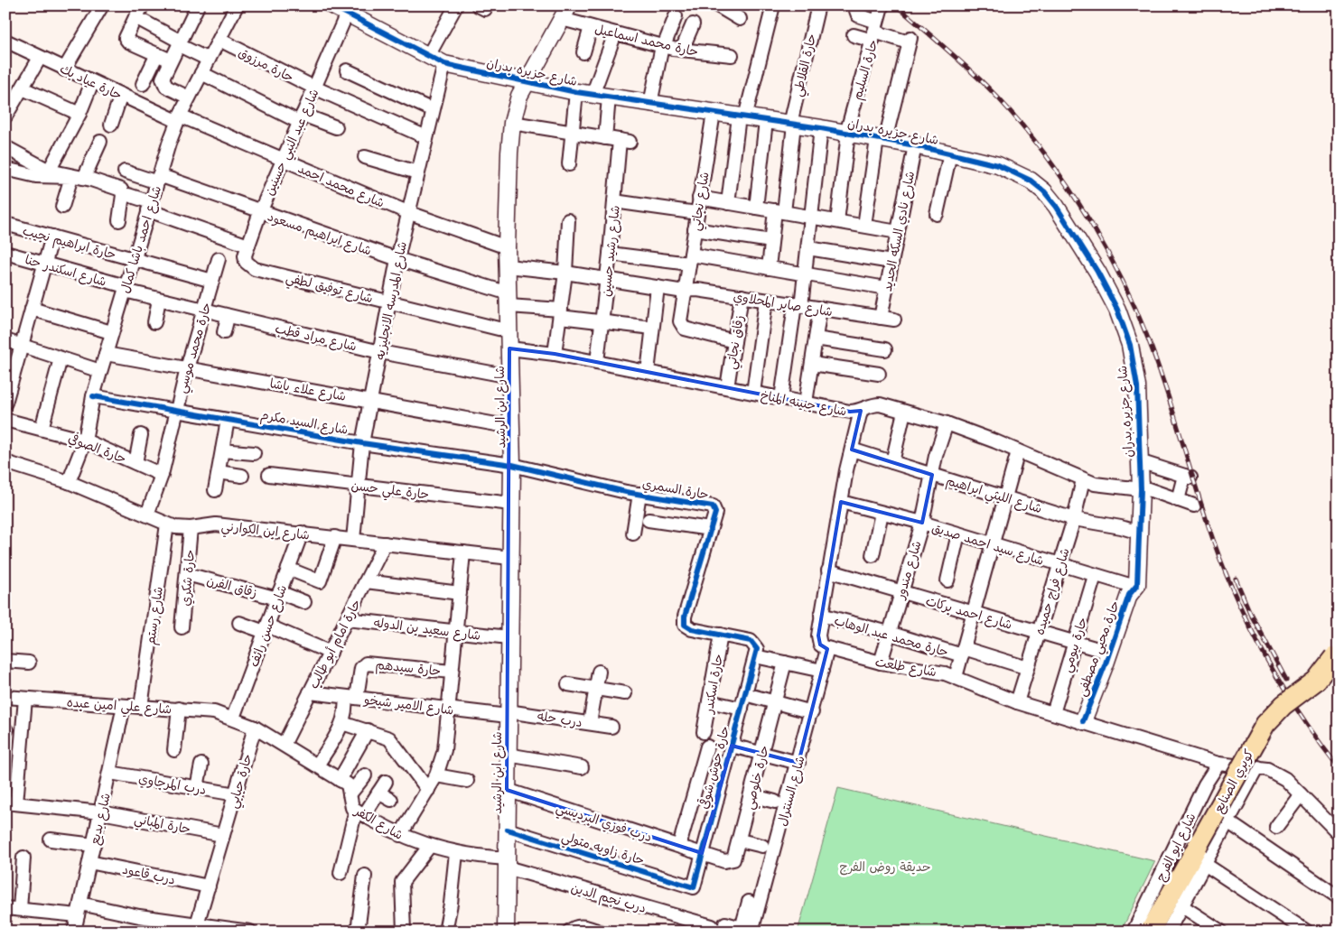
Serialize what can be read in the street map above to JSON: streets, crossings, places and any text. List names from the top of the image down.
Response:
{
  "streets": {
    "main road": ["كوبري الصنايع"],
    "street": [
      "حارة محمد اسماعيل",
      "حارة مرزوق",
      "حارة القلاطي",
      "حارة السليم",
      "شارع جزيره بدران",
      "حارة عياد بك",
      "شارع عبد النبي حسنين",
      "شارع محمد احمد",
      "شارع نجاتي",
      "شارع نادي السكه الحديد",
      "شارع ابراهيم مسعود",
      "شارع احمد باشا كمال",
      "حارة ابراهيم نجيب",
      "شارع رشيد حسين",
      "شارع اسكندر حنا",
      "شارع توفيق لطفي",
      "شارع المدرسه الانجليزيه",
      "شارع صابر المحلاوي",
      "شارع مراد قطب",
      "زقاق نجاتي",
      "حارة محمد موسي",
      "شارع علاء باشا",
      "شارع جنينه المناخ",
      "شارع ابن الرشيد",
      "شارع السيد مكرم",
      "حارة الصوفي",
      "حارة السمري",
      "حارة علي حسن",
      "شارع الليثي ابراهيم",
      "شارع ابن الكوارني",
      "شارع سيد احمد صديق",
      "شارع مندور",
      "حارة شكري",
      "زقاق الفرن",
      "شارع فراج حميده",
      "شارع احمد بركات",
      "شارع رستم",
      "شارع حسن رائف",
      "شارع سعيد بن الدوله",
      "حارة محمد عبد الوهاب",
      "حارة امام أبو طالب",
      "حارة بيومي",
      "حارة محيي مصطفى",
      "شارع طلعت",
      "حارة سيدهم",
      "حارة اسكندر",
      "شارع الامير شيخو",
      "شارع علي امين عبده",
      "درب حله",
      "حارة حوش شوقي",
      "حارة خلوصي",
      "حارة حبابي",
      "درب المرجاوي",
      "شارع السنترال",
      "شارع بديع",
      "درب فوزي البرديسي",
      "شارع الكفر",
      "حارة المباني",
      "شارع ابو الفرج",
      "حارة زاويه متولي",
      "درب قاعود",
      "درب نجم الدين"
    ]
  },
  "crossings": [
    ["حارة محمد اسماعيل", "شارع ابن الرشيد"],
    ["حارة مرزوق", "شارع عبد النبي حسنين"],
    ["حارة مرزوق", "شارع احمد باشا كمال"],
    ["حارة مرزوق", "شارع المدرسه الانجليزيه"],
    ["حارة القلاطي", "شارع جزيره بدران"],
    ["حارة السليم", "شارع جزيره بدران"],
    ["شارع جزيره بدران", "شارع عبد النبي حسنين"],
    ["شارع جزيره بدران", "شارع نجاتي"],
    ["شارع جزيره بدران", "شارع نادي السكه الحديد"],
    ["شارع جزيره بدران", "شارع المدرسه الانجليزيه"],
    ["شارع جزيره بدران", "شارع جنينه المناخ"],
    ["شارع جزيره بدران", "شارع ابن الرشيد"],
    ["شارع جزيره بدران", "شارع الليثي ابراهيم"],
    ["شارع جزيره بدران", "شارع سيد احمد صديق"],
    ["شارع جزيره بدران", "حارة محيي مصطفى"],
    ["حارة عياد بك", "شارع محمد احمد"],
    ["حارة عياد بك", "شارع احمد باشا كمال"],
    ["شارع عبد النبي حسنين", "شارع محمد احمد"],
    ["شارع عبد النبي حسنين", "شارع ابراهيم مسعود"],
    ["شارع عبد النبي حسنين", "شارع توفيق لطفي"],
    ["شارع محمد احمد", "شارع احمد باشا كمال"],
    ["شارع محمد احمد", "شارع المدرسه الانجليزيه"],
    ["شارع محمد احمد", "شارع ابن الرشيد"],
    ["شارع نجاتي", "شارع صابر المحلاوي"],
    ["شارع نجاتي", "زقاق نجاتي"],
    ["شارع نادي السكه الحديد", "شارع صابر المحلاوي"],
    ["شارع ابراهيم مسعود", "شارع احمد باشا كمال"],
    ["شارع ابراهيم مسعود", "شارع رشيد حسين"],
    ["شارع ابراهيم مسعود", "شارع المدرسه الانجليزيه"],
    ["شارع ابراهيم مسعود", "شارع ابن الرشيد"],
    ["شارع احمد باشا كمال", "حارة ابراهيم نجيب"],
    ["شارع احمد باشا كمال", "شارع اسكندر حنا"],
    ["شارع احمد باشا كمال", "شارع مراد قطب"],
    ["شارع احمد باشا كمال", "شارع علاء باشا"],
    ["شارع احمد باشا كمال", "شارع السيد مكرم"],
    ["شارع احمد باشا كمال", "حارة الصوفي"],
    ["شارع احمد باشا كمال", "شارع ابن الكوارني"],
    ["حارة ابراهيم نجيب", "حارة محمد موسي"],
    ["شارع رشيد حسين", "شارع صابر المحلاوي"],
    ["شارع رشيد حسين", "شارع جنينه المناخ"],
    ["شارع اسكندر حنا", "شارع مراد قطب"],
    ["شارع توفيق لطفي", "شارع المدرسه الانجليزيه"],
    ["شارع توفيق لطفي", "شارع ابن الرشيد"],
    ["شارع المدرسه الانجليزيه", "شارع مراد قطب"],
    ["شارع المدرسه الانجليزيه", "شارع علاء باشا"],
    ["شارع المدرسه الانجليزيه", "شارع السيد مكرم"],
    ["شارع المدرسه الانجليزيه", "حارة علي حسن"],
    ["شارع المدرسه الانجليزيه", "شارع ابن الكوارني"],
    ["شارع صابر المحلاوي", "زقاق نجاتي"],
    ["شارع صابر المحلاوي", "شارع ابن الرشيد"],
    ["شارع مراد قطب", "حارة محمد موسي"],
    ["شارع مراد قطب", "شارع ابن الرشيد"],
    ["زقاق نجاتي", "شارع جنينه المناخ"],
    ["حارة محمد موسي", "شارع علاء باشا"],
    ["حارة محمد موسي", "شارع السيد مكرم"],
    ["حارة محمد موسي", "حارة الصوفي"],
    ["حارة محمد موسي", "شارع ابن الكوارني"],
    ["شارع علاء باشا", "شارع ابن الرشيد"],
    ["شارع جنينه المناخ", "شارع ابن الرشيد"],
    ["شارع جنينه المناخ", "شارع مندور"],
    ["شارع جنينه المناخ", "شارع فراج حميده"],
    ["شارع ابن الرشيد", "شارع السيد مكرم"],
    ["شارع ابن الرشيد", "حارة السمري"],
    ["شارع ابن الرشيد", "حارة علي حسن"],
    ["شارع ابن الرشيد", "شارع ابن الكوارني"],
    ["شارع ابن الرشيد", "شارع سعيد بن الدوله"],
    ["شارع ابن الرشيد", "شارع الامير شيخو"],
    ["شارع ابن الرشيد", "درب حله"],
    ["شارع ابن الرشيد", "درب فوزي البرديسي"],
    ["شارع ابن الرشيد", "شارع الكفر"],
    ["شارع ابن الرشيد", "حارة زاويه متولي"],
    ["شارع ابن الرشيد", "درب نجم الدين"],
    ["شارع السيد مكرم", "حارة السمري"],
    ["حارة السمري", "حارة اسكندر"],
    ["حارة السمري", "حارة حوش شوقي"],
    ["شارع الليثي ابراهيم", "شارع مندور"],
    ["شارع الليثي ابراهيم", "شارع فراج حميده"],
    ["شارع ابن الكوارني", "حارة شكري"],
    ["شارع ابن الكوارني", "شارع رستم"],
    ["شارع ابن الكوارني", "شارع حسن رائف"],
    ["شارع ابن الكوارني", "حارة امام أبو طالب"],
    ["شارع سيد احمد صديق", "شارع مندور"],
    ["شارع سيد احمد صديق", "شارع فراج حميده"],
    ["شارع سيد احمد صديق", "حارة بيومي"],
    ["شارع سيد احمد صديق", "حارة محيي مصطفى"],
    ["شارع مندور", "شارع احمد بركات"],
    ["شارع مندور", "حارة محمد عبد الوهاب"],
    ["شارع مندور", "شارع طلعت"],
    ["حارة شكري", "زقاق الفرن"],
    ["زقاق الفرن", "شارع حسن رائف"],
    ["شارع فراج حميده", "شارع احمد بركات"],
    ["شارع فراج حميده", "حارة محمد عبد الوهاب"],
    ["شارع فراج حميده", "شارع طلعت"],
    ["شارع احمد بركات", "حارة بيومي"],
    ["شارع احمد بركات", "حارة محيي مصطفى"],
    ["شارع رستم", "شارع علي امين عبده"],
    ["شارع حسن رائف", "شارع علي امين عبده"],
    ["شارع حسن رائف", "شارع الكفر"],
    ["شارع سعيد بن الدوله", "حارة امام أبو طالب"],
    ["حارة امام أبو طالب", "شارع الامير شيخو"],
    ["حارة امام أبو طالب", "شارع الكفر"],
    ["حارة بيومي", "شارع طلعت"],
    ["حارة محيي مصطفى", "شارع طلعت"],
    ["شارع طلعت", "شارع السنترال"],
    ["شارع طلعت", "شارع ابو الفرج"],
    ["حارة سيدهم", "شارع الامير شيخو"],
    ["شارع الامير شيخو", "درب حله"],
    ["شارع علي امين عبده", "شارع بديع"],
    ["شارع علي امين عبده", "شارع الكفر"],
    ["حارة حوش شوقي", "حارة خلوصي"],
    ["حارة حوش شوقي", "درب فوزي البرديسي"],
    ["حارة حوش شوقي", "حارة زاويه متولي"],
    ["حارة خلوصي", "درب فوزي البرديسي"],
    ["حارة حبابي", "درب المرجاوي"],
    ["حارة حبابي", "شارع الكفر"],
    ["حارة حبابي", "حارة المباني"],
    ["حارة حبابي", "درب قاعود"],
    ["درب المرجاوي", "شارع بديع"],
    ["شارع بديع", "حارة المباني"],
    ["شارع بديع", "درب قاعود"],
    ["شارع الكفر", "درب نجم الدين"]
  ],
  "parks": ["حديقة روض الفرج"]
}
